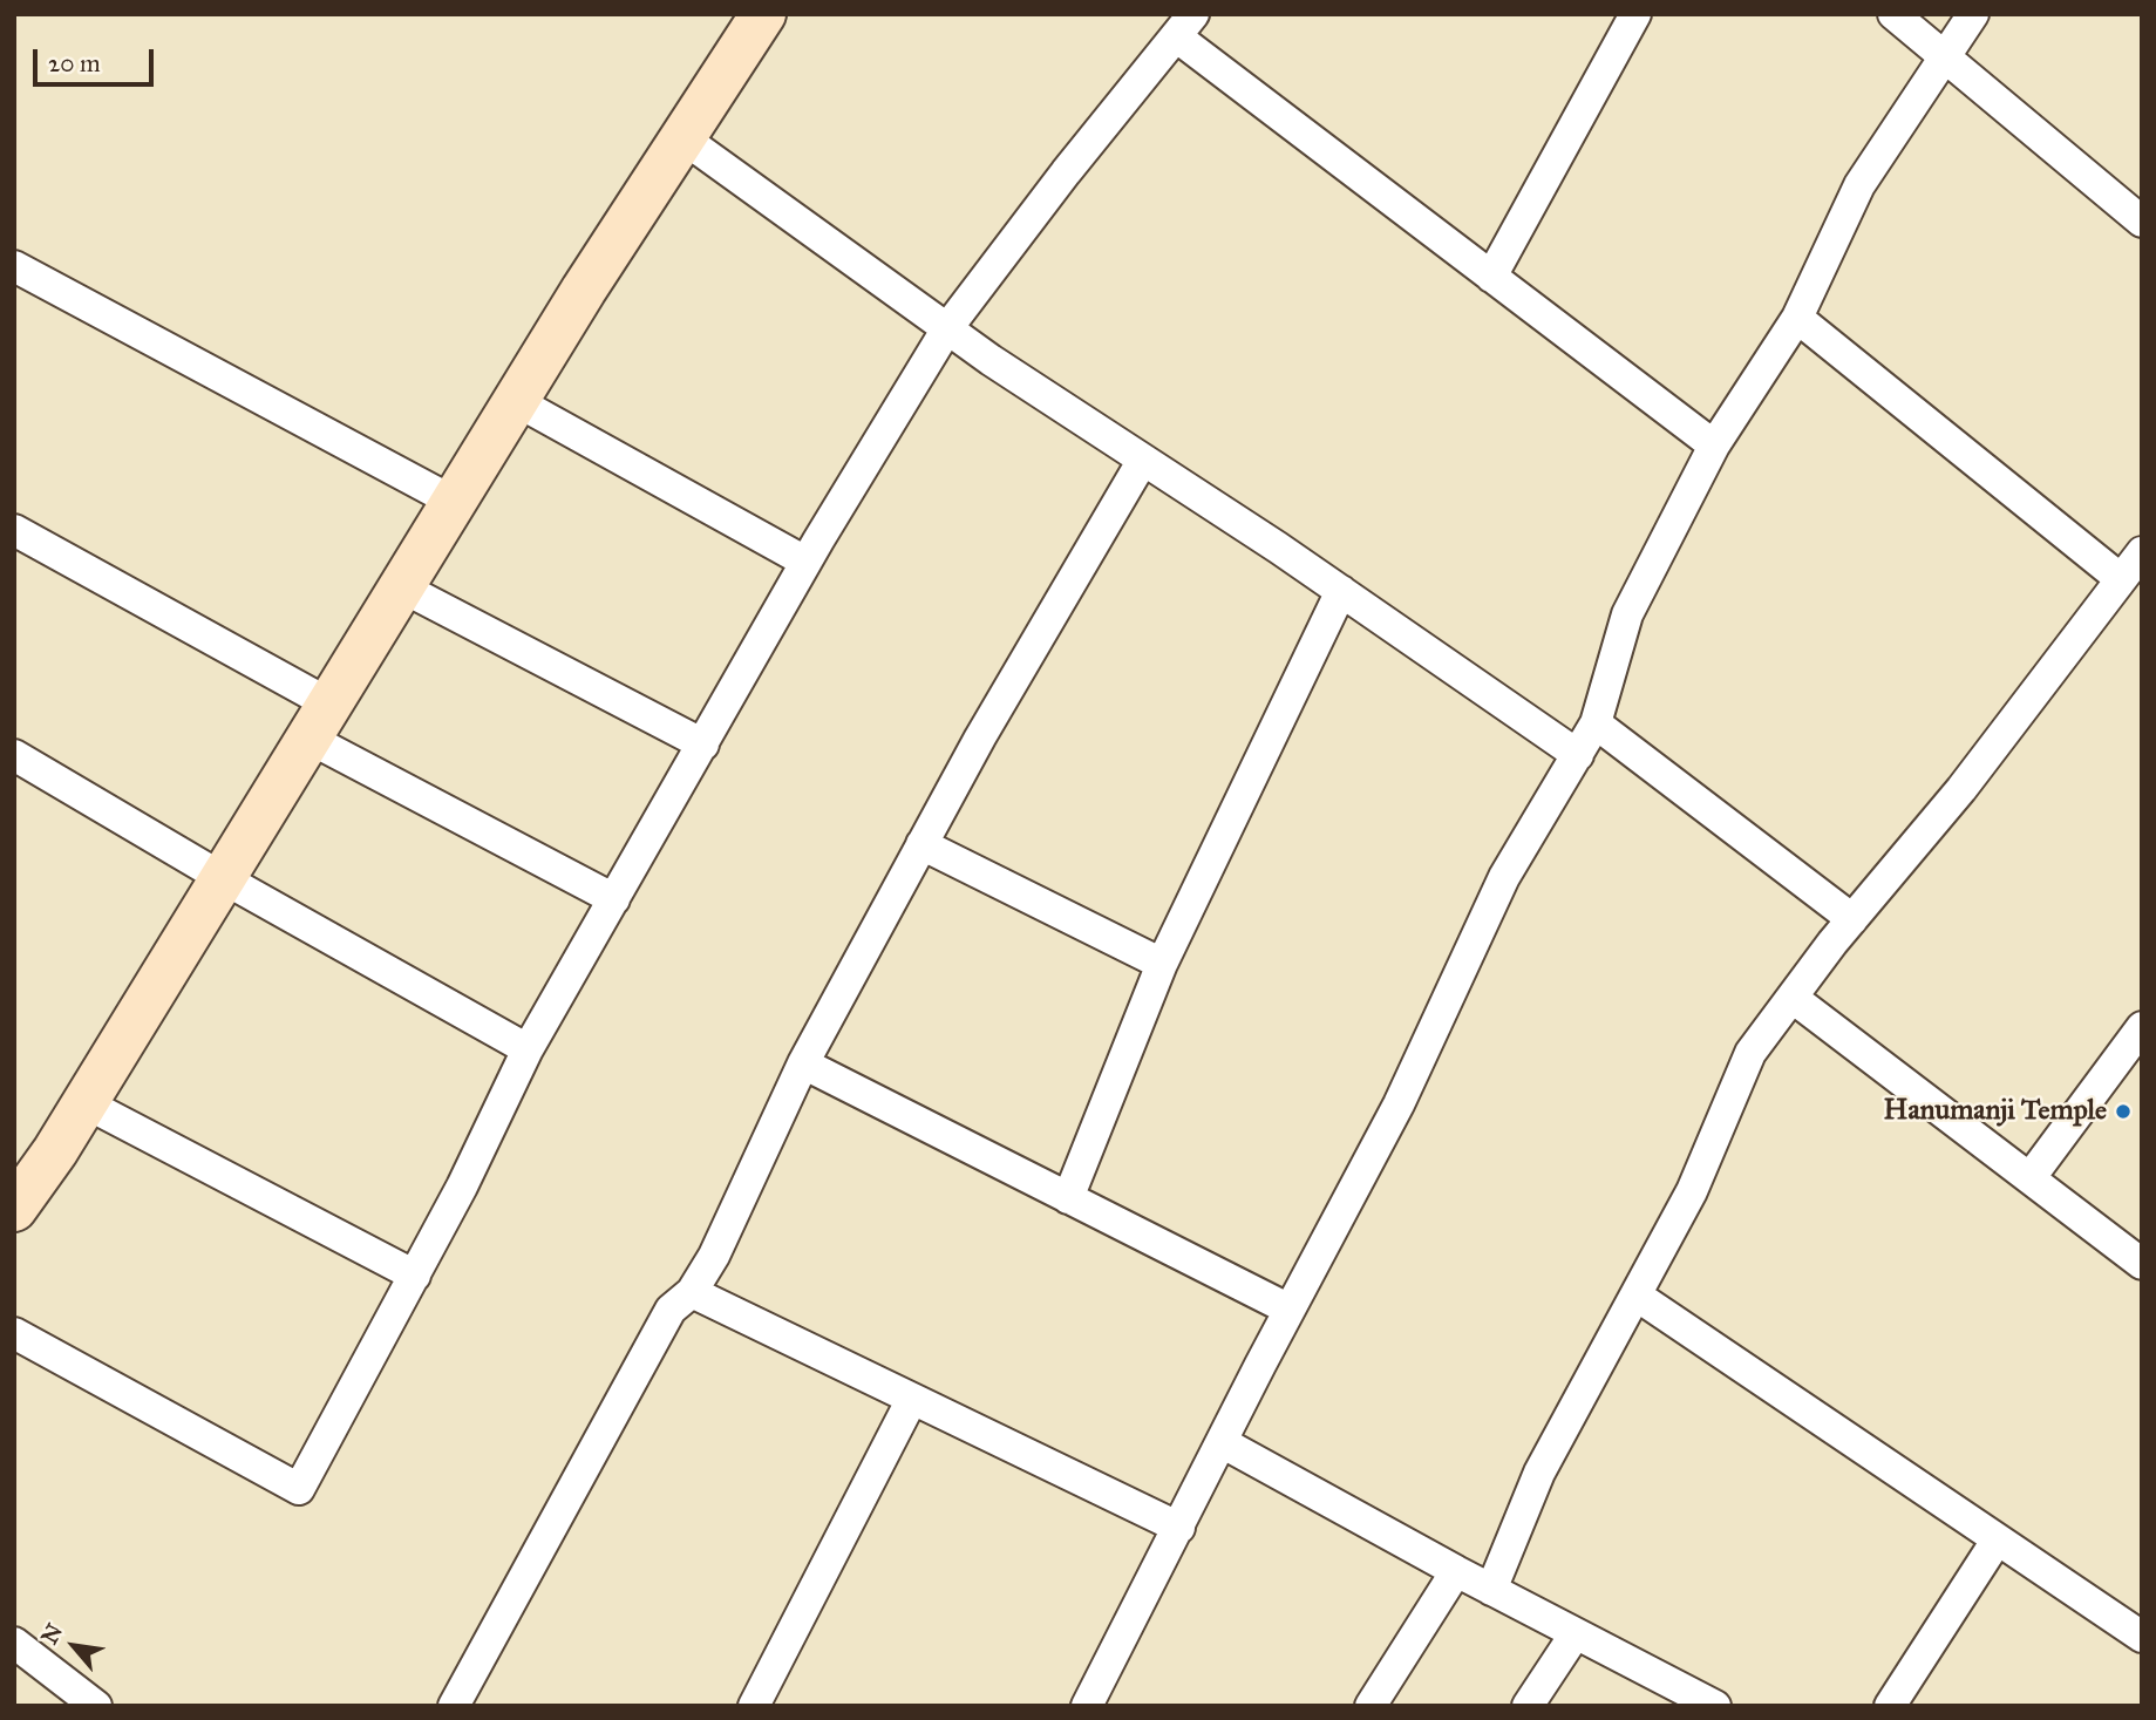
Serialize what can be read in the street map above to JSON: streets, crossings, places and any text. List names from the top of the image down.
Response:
{
  "places": ["Hanumanji Temple"],
  "scale_bar": "20 m",
  "north": "top left"
}
